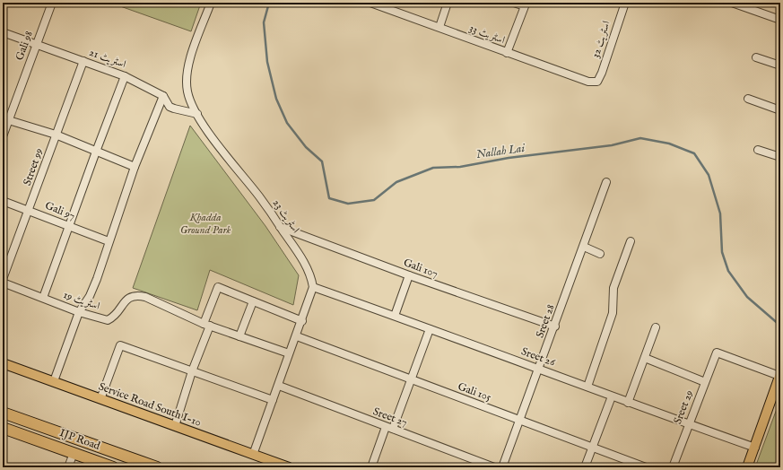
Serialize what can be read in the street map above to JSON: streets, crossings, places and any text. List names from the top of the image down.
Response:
{
  "streets": {
    "highway": ["IJP Road"],
    "main road": ["Service Road South I-10"],
    "street": [
      "اسٹریٹ 33",
      "اسٹریٹ 32",
      "Gali 98",
      "اسٹریٹ 21",
      "Street 99",
      "Gali 97",
      "اسٹریٹ 23",
      "Gali 107",
      "اسٹریٹ 19",
      "Sreet 28",
      "Sreet 26",
      "Gali 105",
      "Sreet 29",
      "Sreet 27"
    ]
  },
  "crossings": [
    ["اسٹریٹ 33", "اسٹریٹ 32"],
    ["Gali 98", "اسٹریٹ 21"],
    ["اسٹریٹ 21", "Street 99"],
    ["اسٹریٹ 21", "اسٹریٹ 23"],
    ["Street 99", "Gali 97"],
    ["اسٹریٹ 23", "Gali 107"],
    ["اسٹریٹ 23", "Sreet 26"],
    ["Gali 107", "Sreet 28"],
    ["Sreet 28", "Sreet 26"],
    ["Sreet 28", "Gali 105"],
    ["Sreet 26", "Sreet 29"]
  ],
  "water": ["Nallah Lai"],
  "parks": ["Khadda Ground Park"]
}
